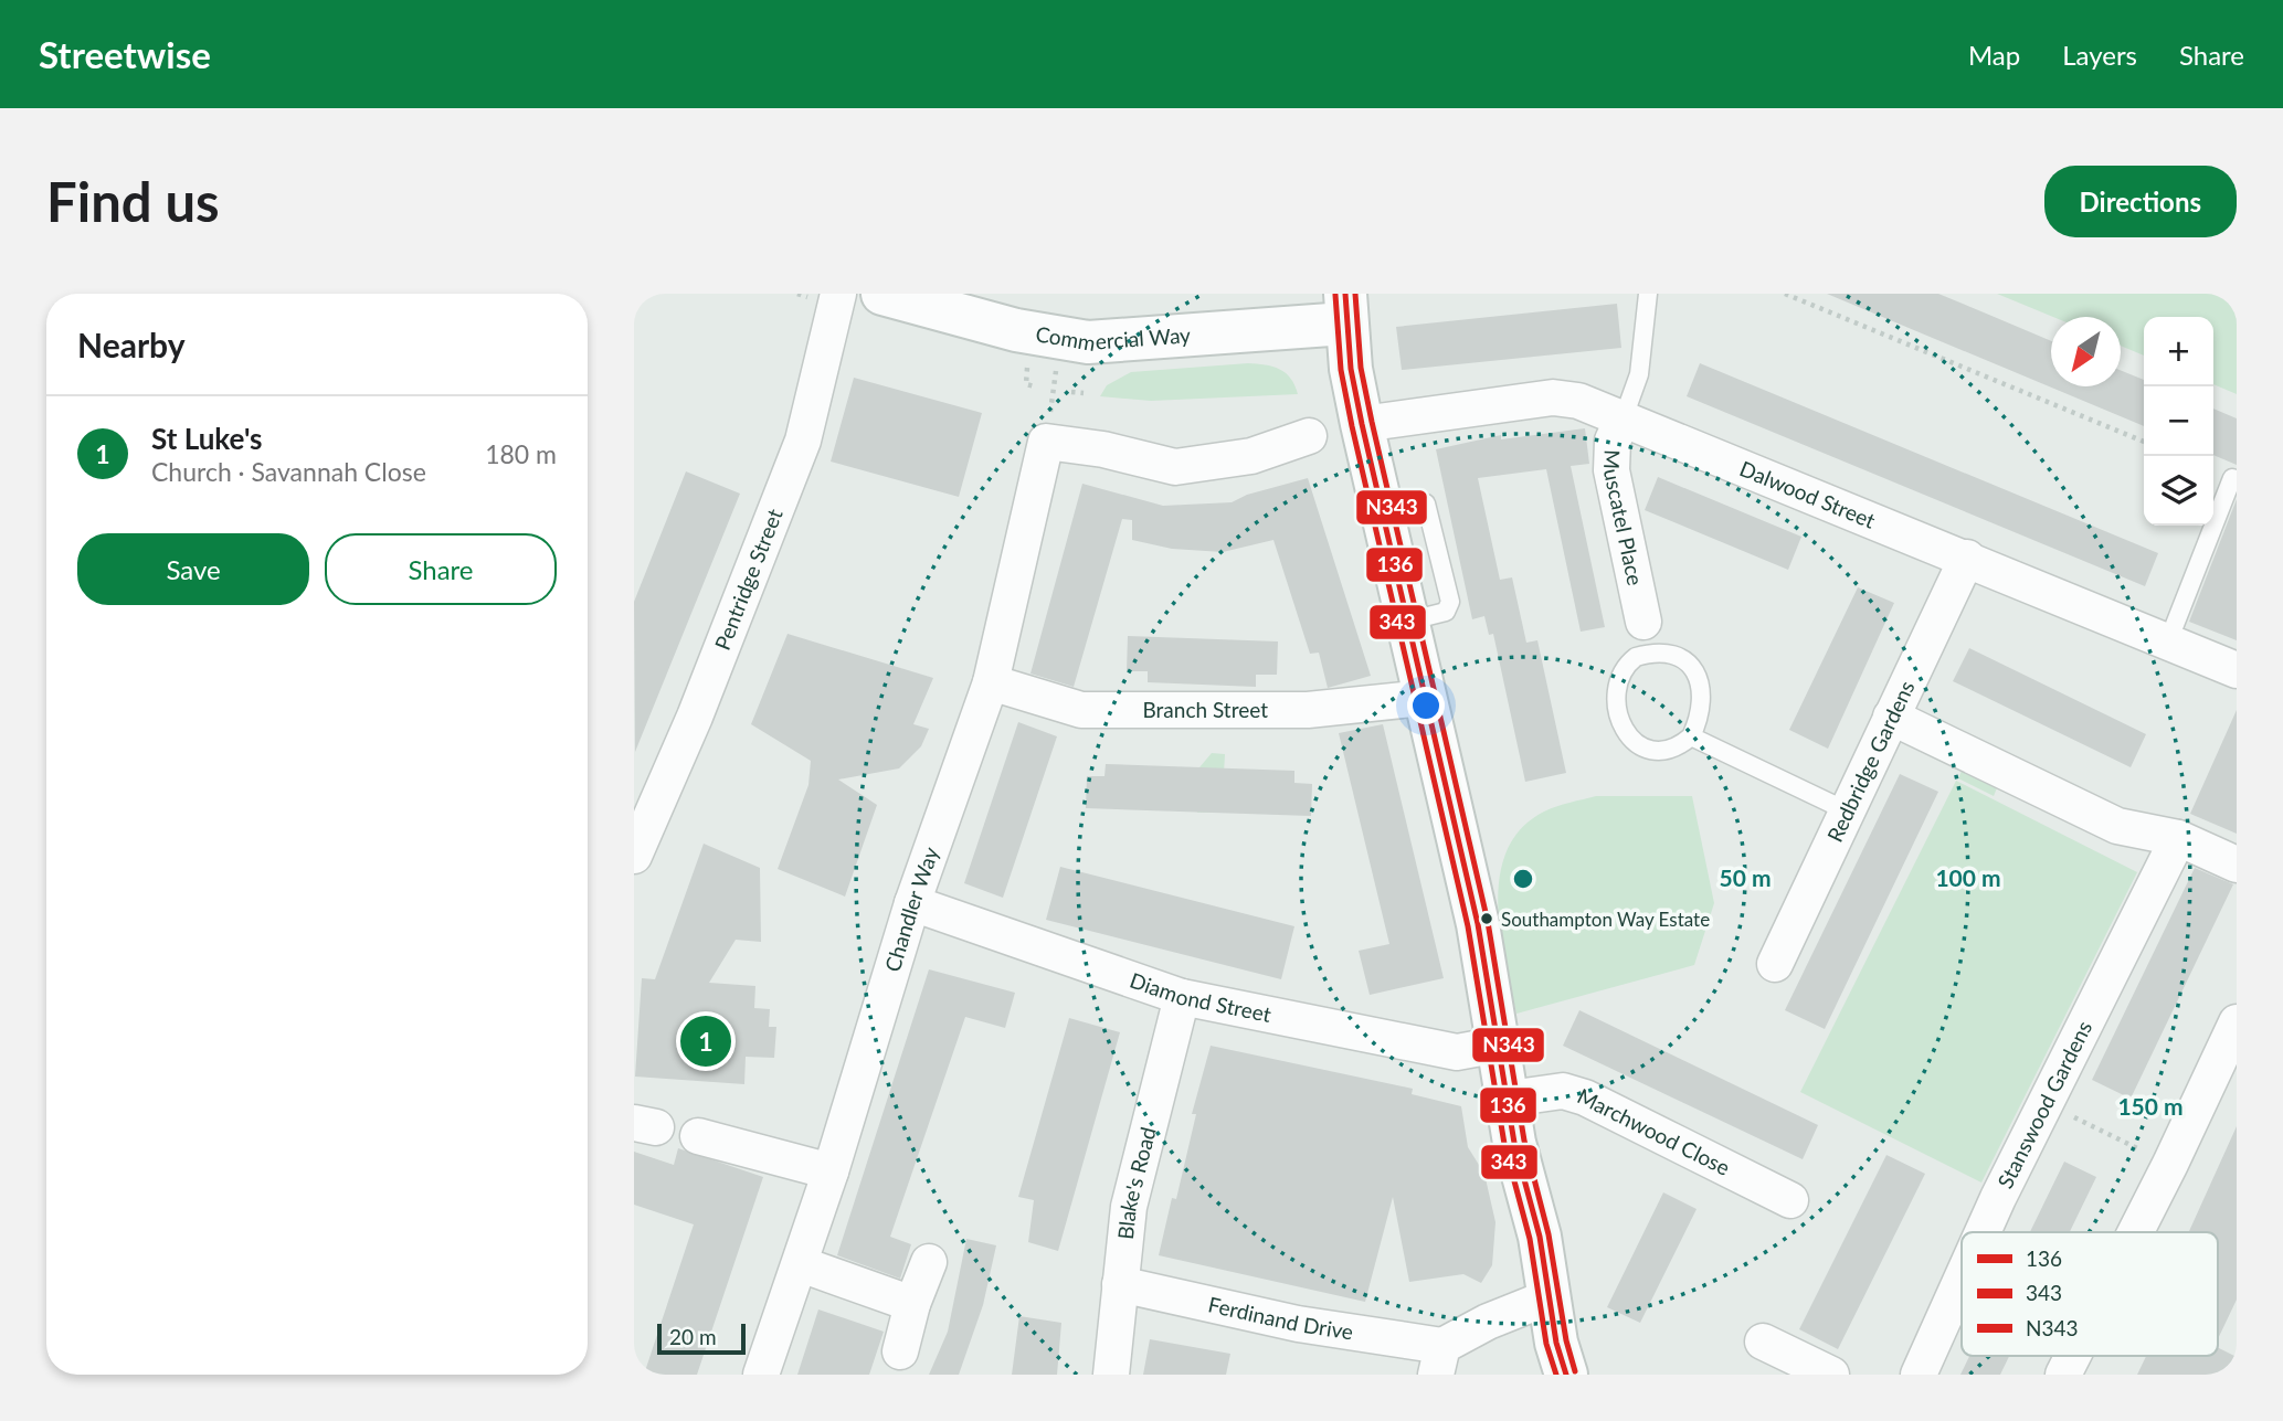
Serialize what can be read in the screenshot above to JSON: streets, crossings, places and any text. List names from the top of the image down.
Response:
{
  "streets": {
    "main road": ["Commercial Way"],
    "street": [
      "Dalwood Street",
      "Muscatel Place",
      "Pentridge Street",
      "Branch Street",
      "Redbridge Gardens",
      "Chandler Way",
      "Diamond Street",
      "Stanswood Gardens",
      "Marchwood Close",
      "Blake's Road",
      "Ferdinand Drive"
    ]
  },
  "crossings": [
    ["Dalwood Street", "Muscatel Place"],
    ["Dalwood Street", "Redbridge Gardens"],
    ["Branch Street", "Chandler Way"],
    ["Chandler Way", "Diamond Street"],
    ["Diamond Street", "Blake's Road"],
    ["Blake's Road", "Ferdinand Drive"]
  ],
  "places": ["Southampton Way Estate"],
  "lines": ["transit line 136", "transit line N343", "transit line 343"],
  "legend": ["136", "343", "N343"],
  "scale_bar": "20 m",
  "north": "bottom left",
  "page": {
    "header": "Streetwise",
    "nav": ["Map", "Layers", "Share"],
    "buttons": [
      "Directions",
      ["Save", "Share"]
    ],
    "title": "Find us",
    "heading": "Nearby",
    "map_buttons": ["+", "−"],
    "list": [
      {
        "mark": "1",
        "name": "St Luke's",
        "note": "Church · Savannah Close",
        "value": "180 m"
      }
    ],
    "pins": "1",
    "scale": "20 m"
  },
  "rings": ["50 m", "100 m", "150 m"]
}
